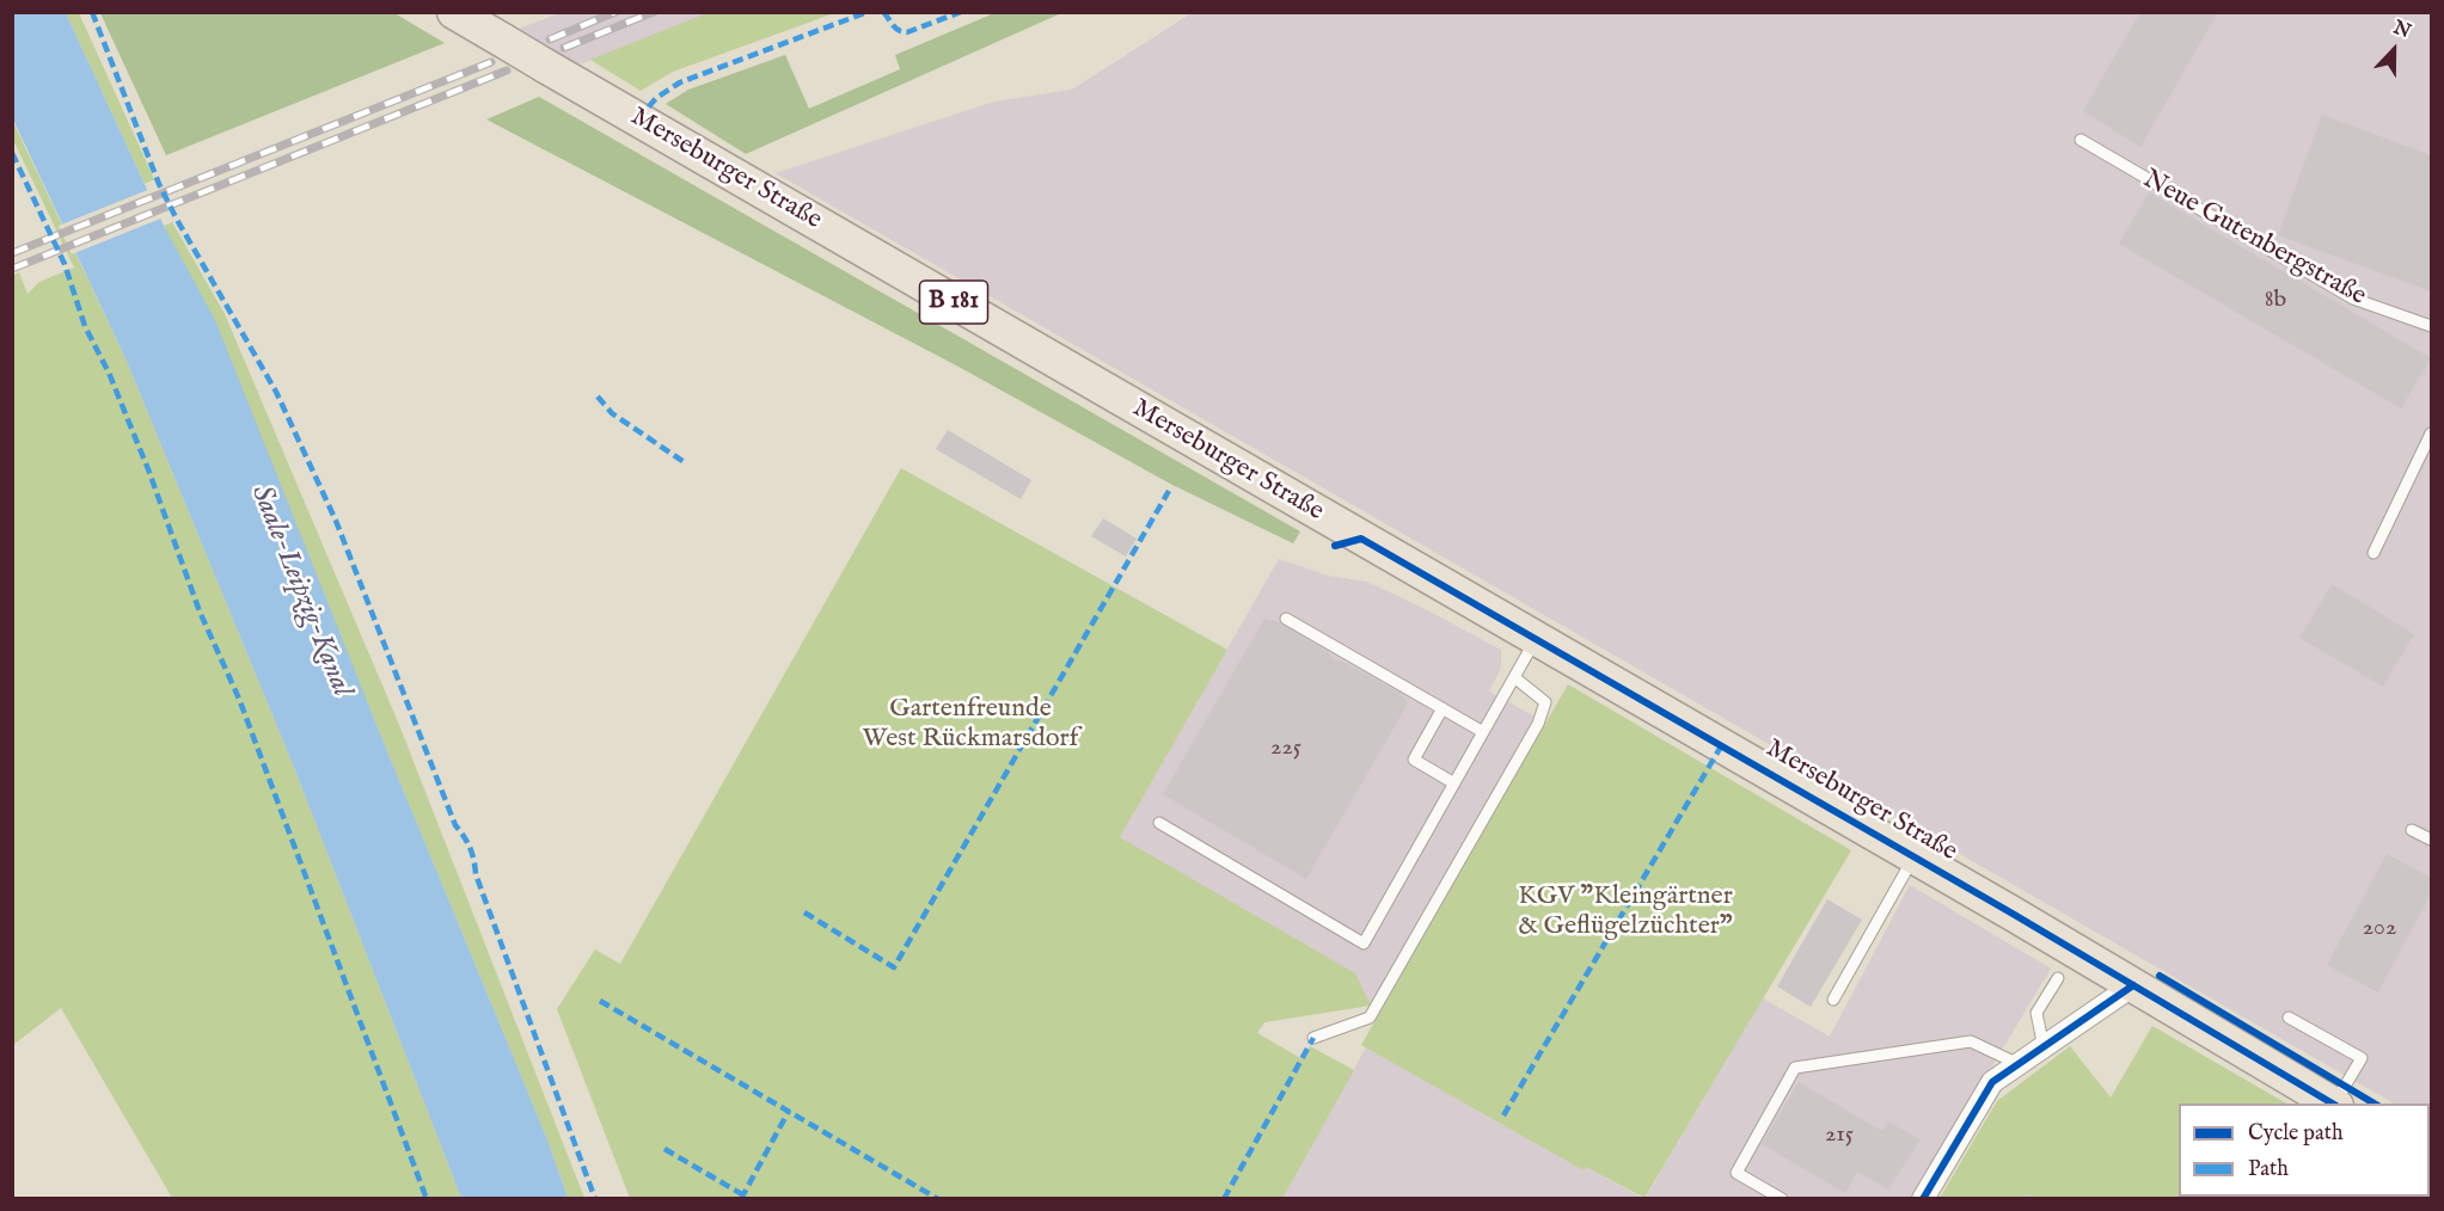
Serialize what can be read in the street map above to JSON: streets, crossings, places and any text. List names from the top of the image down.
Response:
{
  "streets": {
    "main road": ["Merseburger Straße", "B 181"],
    "lane": ["Neue Gutenbergstraße"]
  },
  "water": ["Saale-Leipzig-Kanal"],
  "parks": ["Gartenfreunde West Rückmarsdorf", "KGV \"Kleingärtner & Geflügelzüchter\""],
  "house_numbers": [
    "8b",
    "225",
    "202",
    "215"
  ],
  "legend": ["Cycle path", "Path"],
  "north": "top"
}
